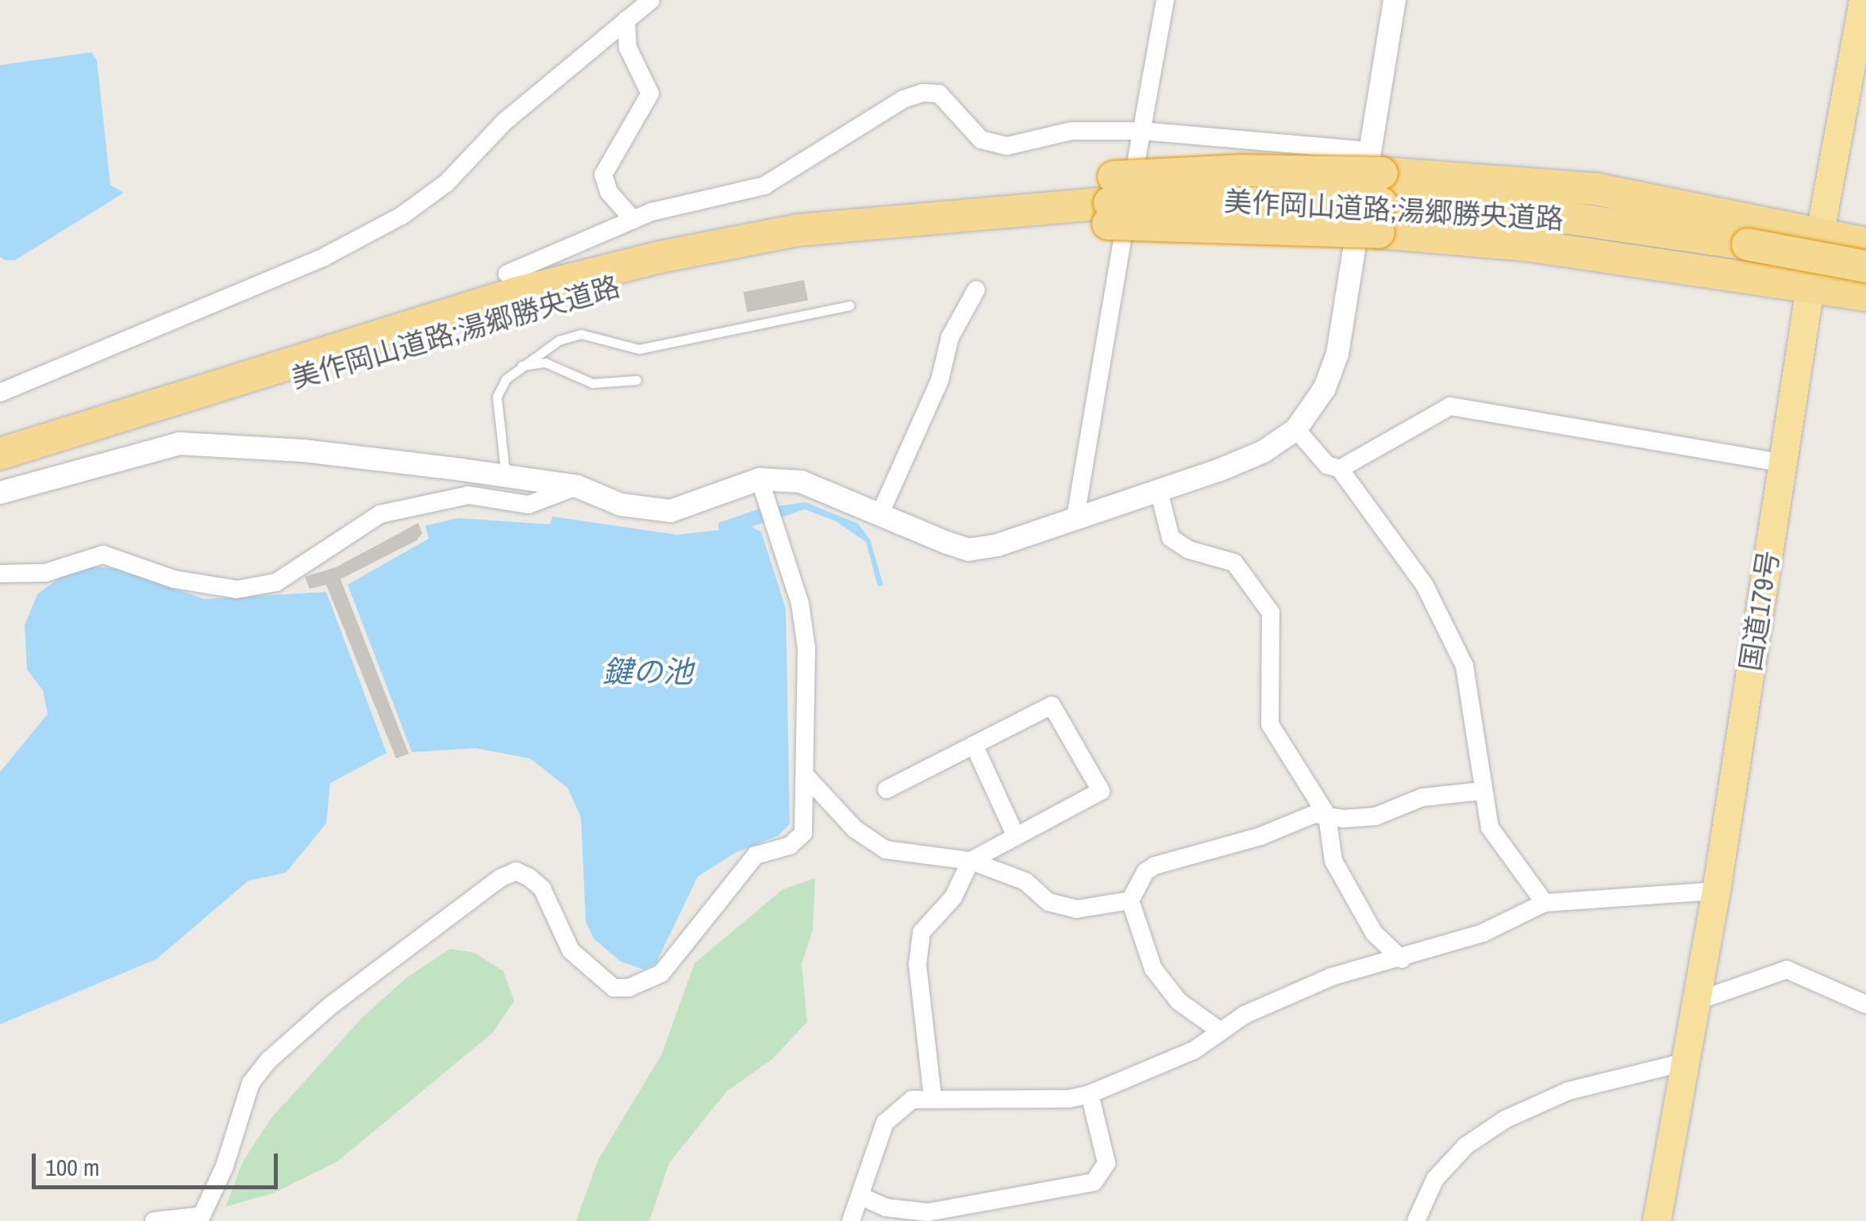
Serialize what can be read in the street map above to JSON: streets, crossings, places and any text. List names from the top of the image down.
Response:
{
  "streets": {
    "highway": ["美作岡山道路;湯郷勝央道路", "国道179号"]
  },
  "water": ["鍵の池"],
  "scale_bar": "100 m"
}
